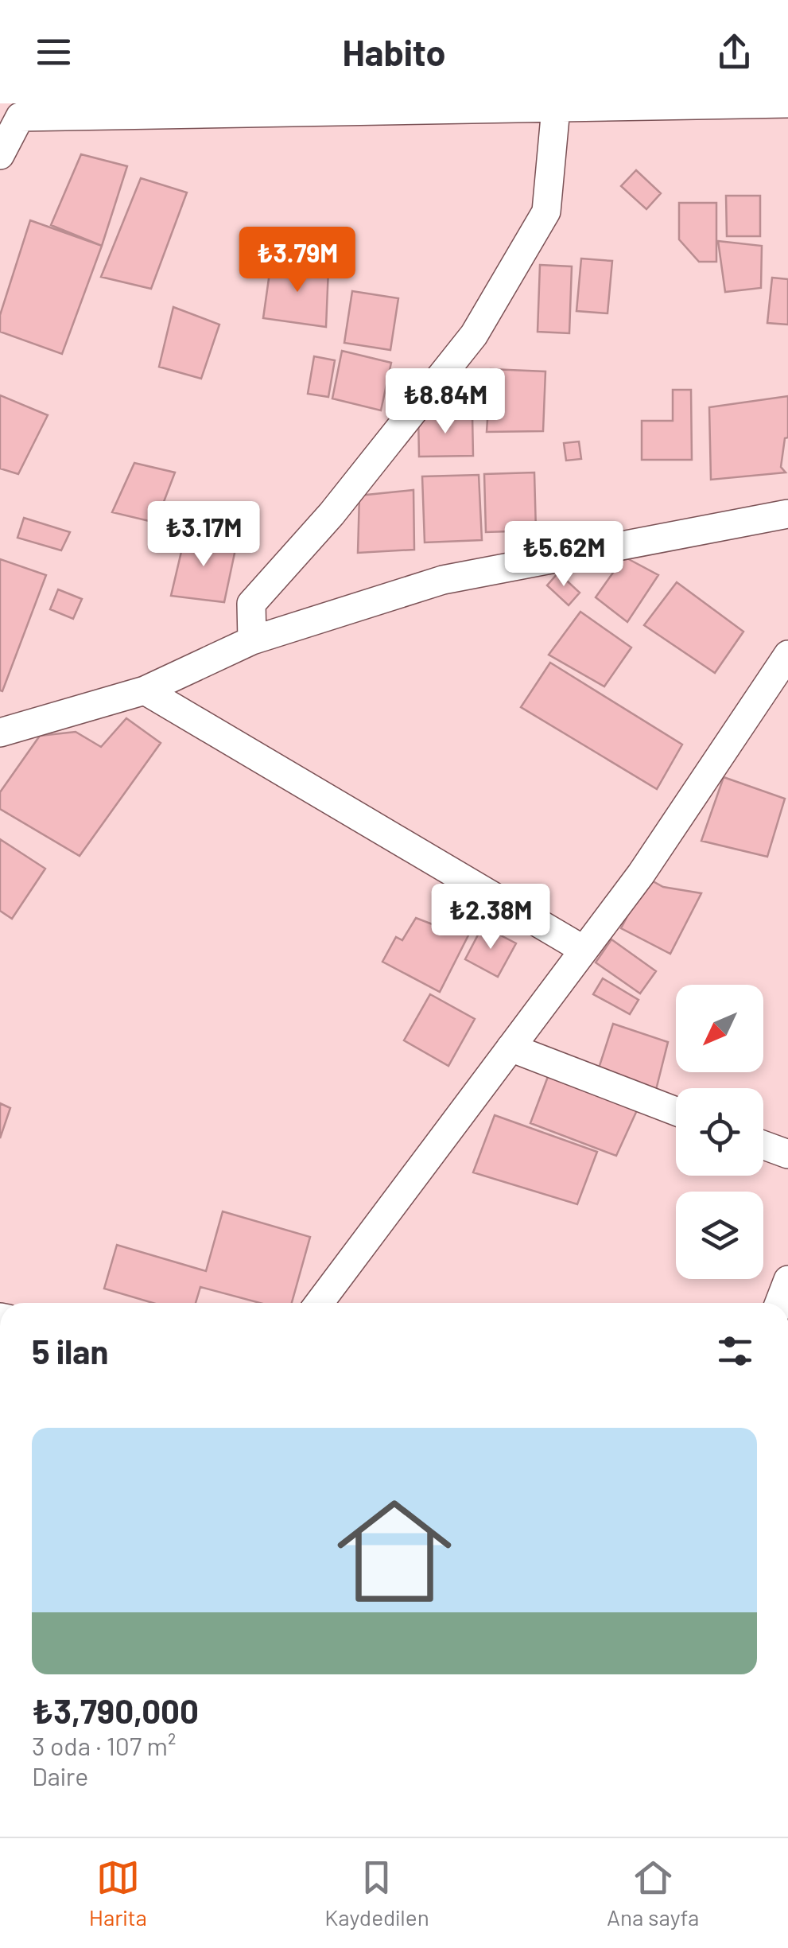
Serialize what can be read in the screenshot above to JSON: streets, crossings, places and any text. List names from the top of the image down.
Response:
{
  "north": "bottom left",
  "page": {
    "header": "Habito",
    "price": [
      "₺3.79M",
      "₺8.84M",
      "₺3.17M",
      "₺5.62M",
      "₺2.38M"
    ],
    "heading": "5 ilan",
    "list": [
      {
        "name": "₺3,790,000",
        "note": "3 oda · 107 m² · Daire"
      }
    ],
    "tabs": ["Harita", "Kaydedilen", "Ana sayfa"]
  }
}
